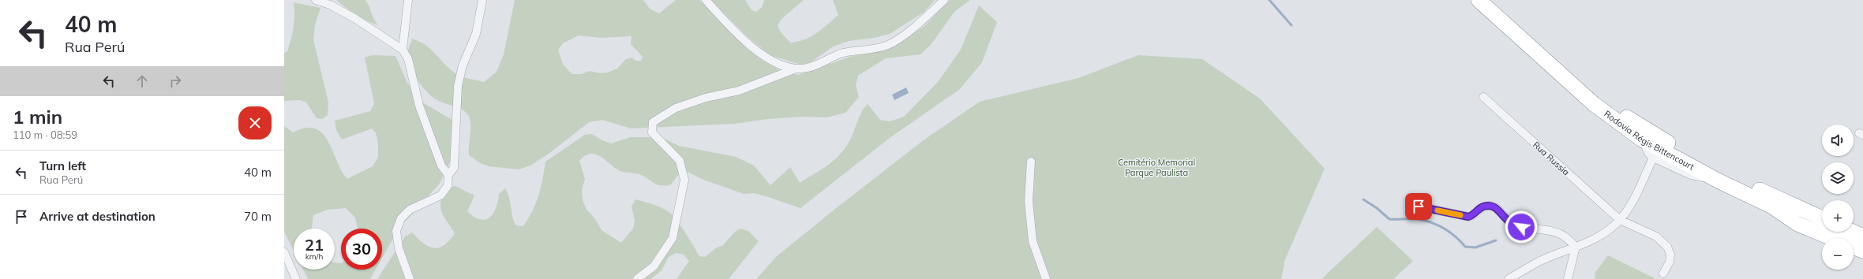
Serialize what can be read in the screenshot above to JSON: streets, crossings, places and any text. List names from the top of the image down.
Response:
{
  "streets": {
    "highway": ["Rodovia Régis Bittencourt"],
    "street": ["Rua Russia"]
  },
  "parks": ["Cemitério Memorial Parque Paulista"],
  "page": {
    "turn": ["40 m", "Rua Perú"],
    "heading": ["1 min", "110 m · 08:59"],
    "map_buttons": ["+", "−"],
    "list": [
      {
        "name": "Turn left",
        "note": "Rua Perú",
        "value": "40 m"
      },
      {
        "name": "Arrive at destination",
        "value": "70 m"
      }
    ],
    "speed": "21 km/h",
    "limit": "30"
  }
}
